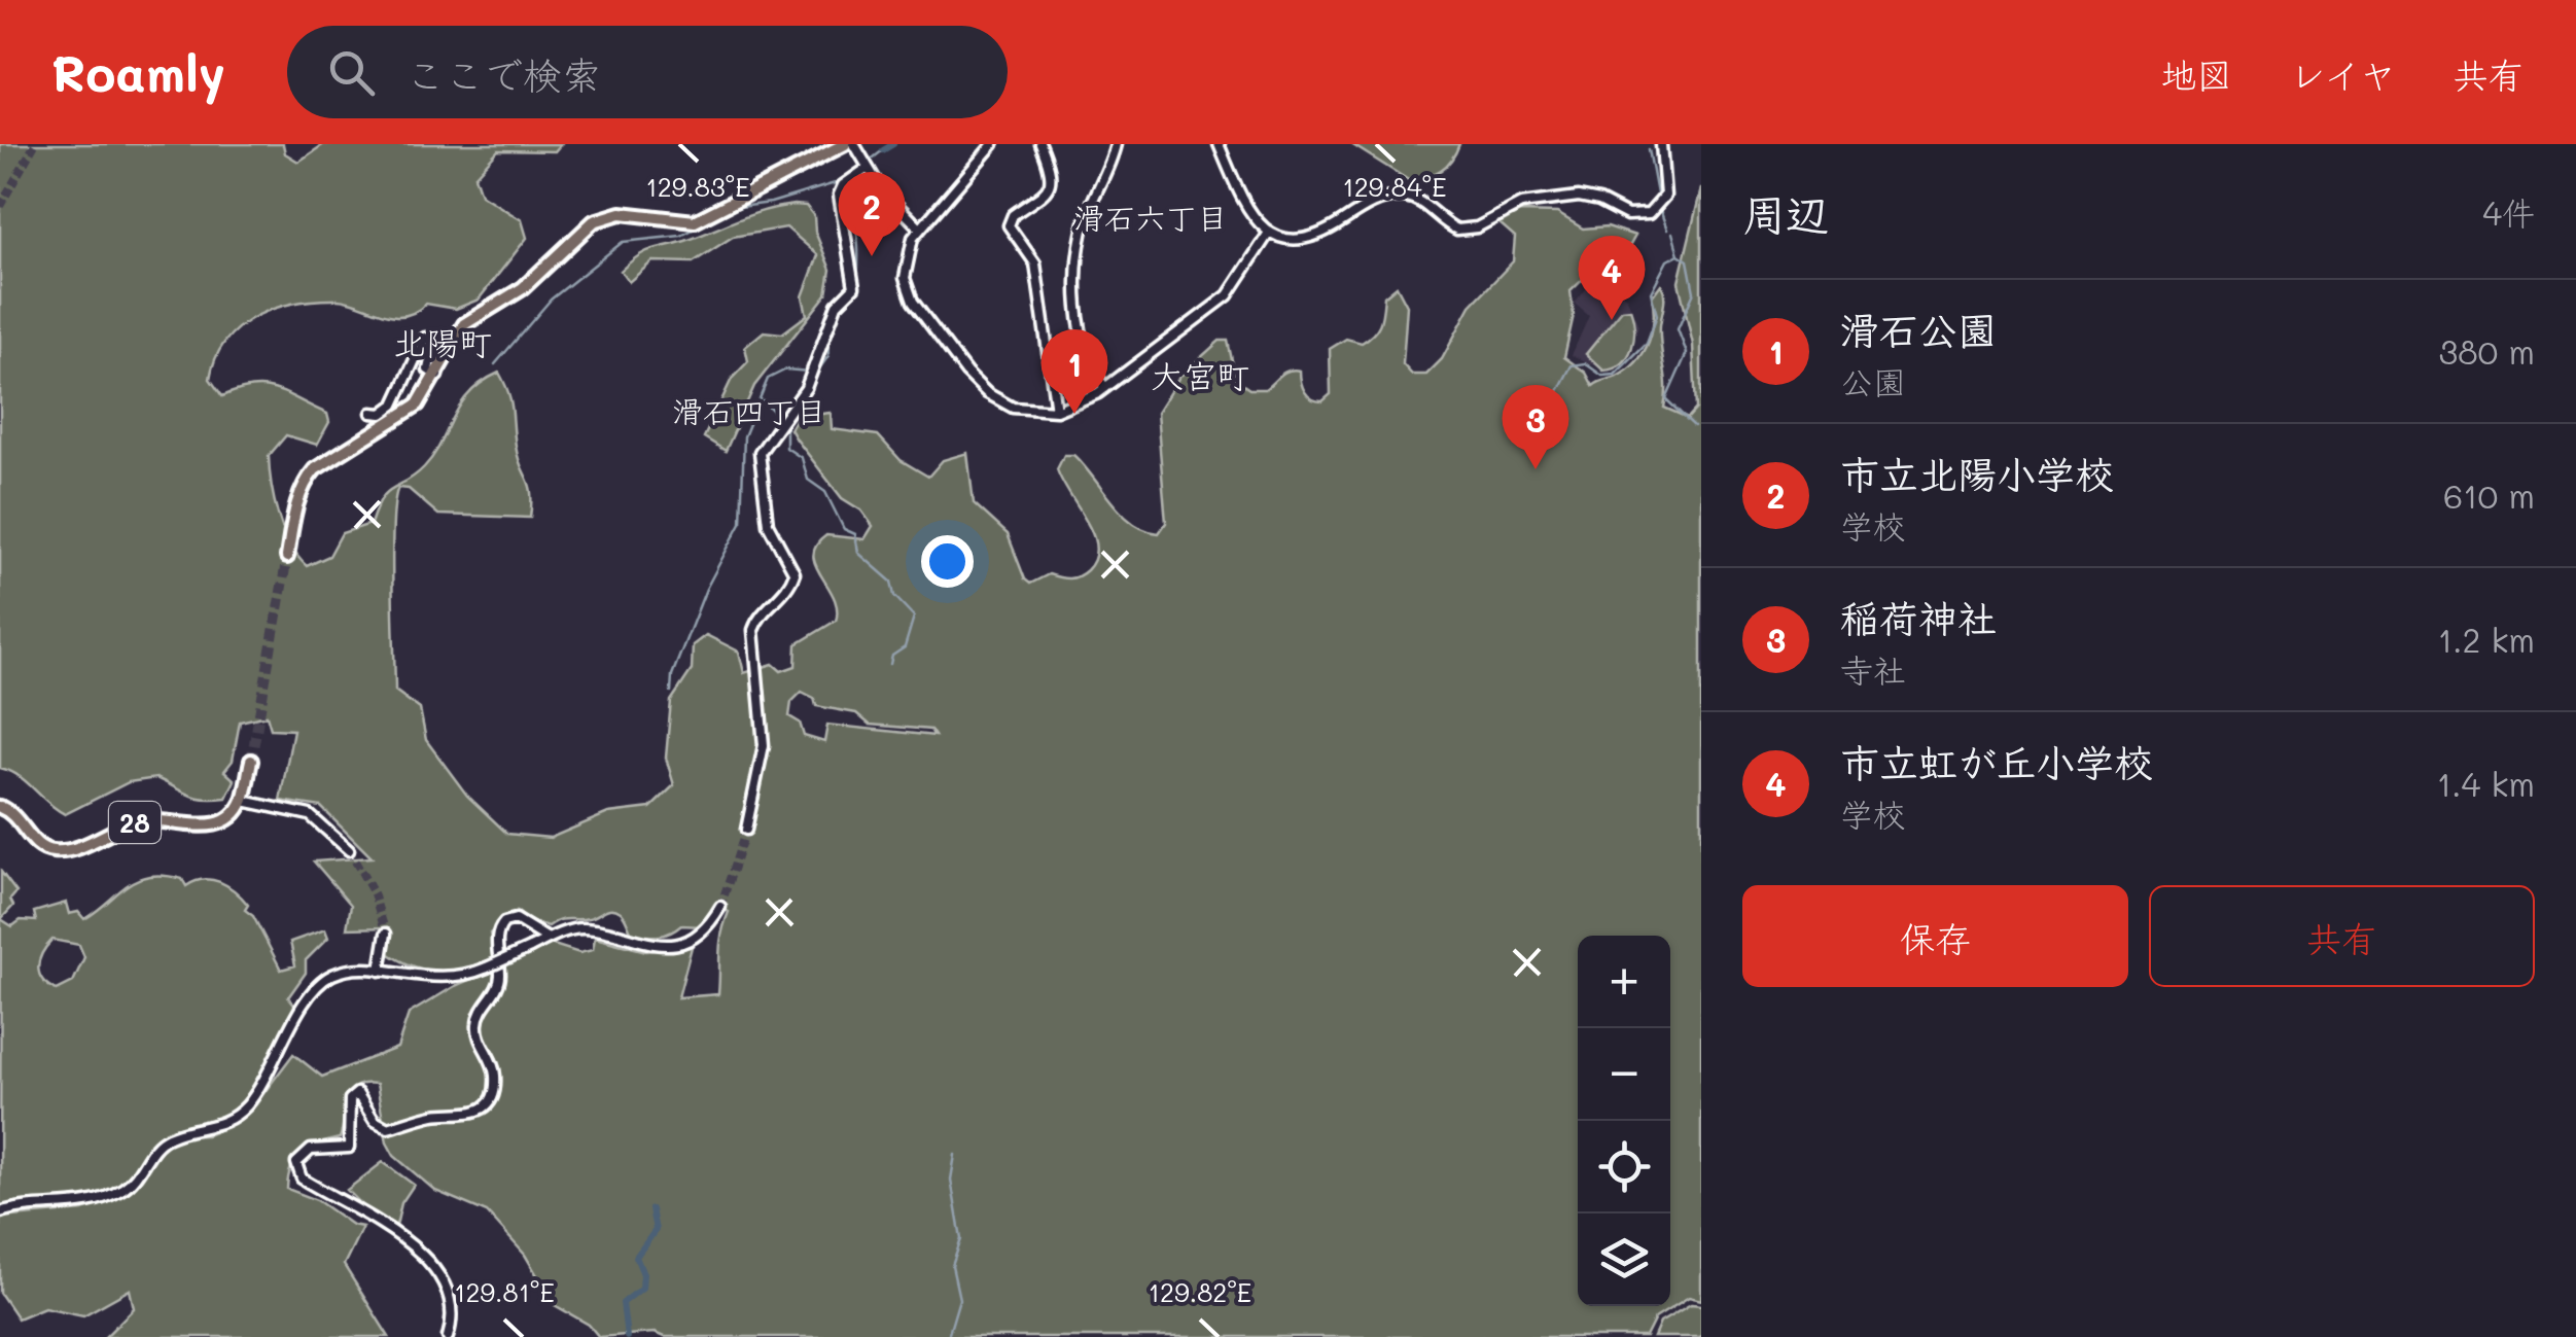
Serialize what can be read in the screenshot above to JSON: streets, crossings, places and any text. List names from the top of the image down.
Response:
{
  "streets": {
    "main road": ["28"]
  },
  "districts": [
    "滑石六丁目",
    "北陽町",
    "大宮町",
    "滑石四丁目"
  ],
  "page": {
    "header": "Roamly",
    "search": "ここで検索",
    "nav": ["地図", "レイヤ", "共有"],
    "heading": ["周辺", "4件"],
    "pins": [
      "2",
      "4",
      "1",
      "3"
    ],
    "list": [
      {
        "mark": "1",
        "name": "滑石公園",
        "note": "公園",
        "value": "380 m"
      },
      {
        "mark": "2",
        "name": "市立北陽小学校",
        "note": "学校",
        "value": "610 m"
      },
      {
        "mark": "3",
        "name": "稲荷神社",
        "note": "寺社",
        "value": "1.2 km"
      },
      {
        "mark": "4",
        "name": "市立虹が丘小学校",
        "note": "学校",
        "value": "1.4 km"
      }
    ],
    "buttons": ["保存", "共有"],
    "map_buttons": ["+", "−"]
  },
  "coordinates": [
    "129.83°E",
    "129.84°E",
    "129.81°E",
    "129.82°E"
  ]
}
